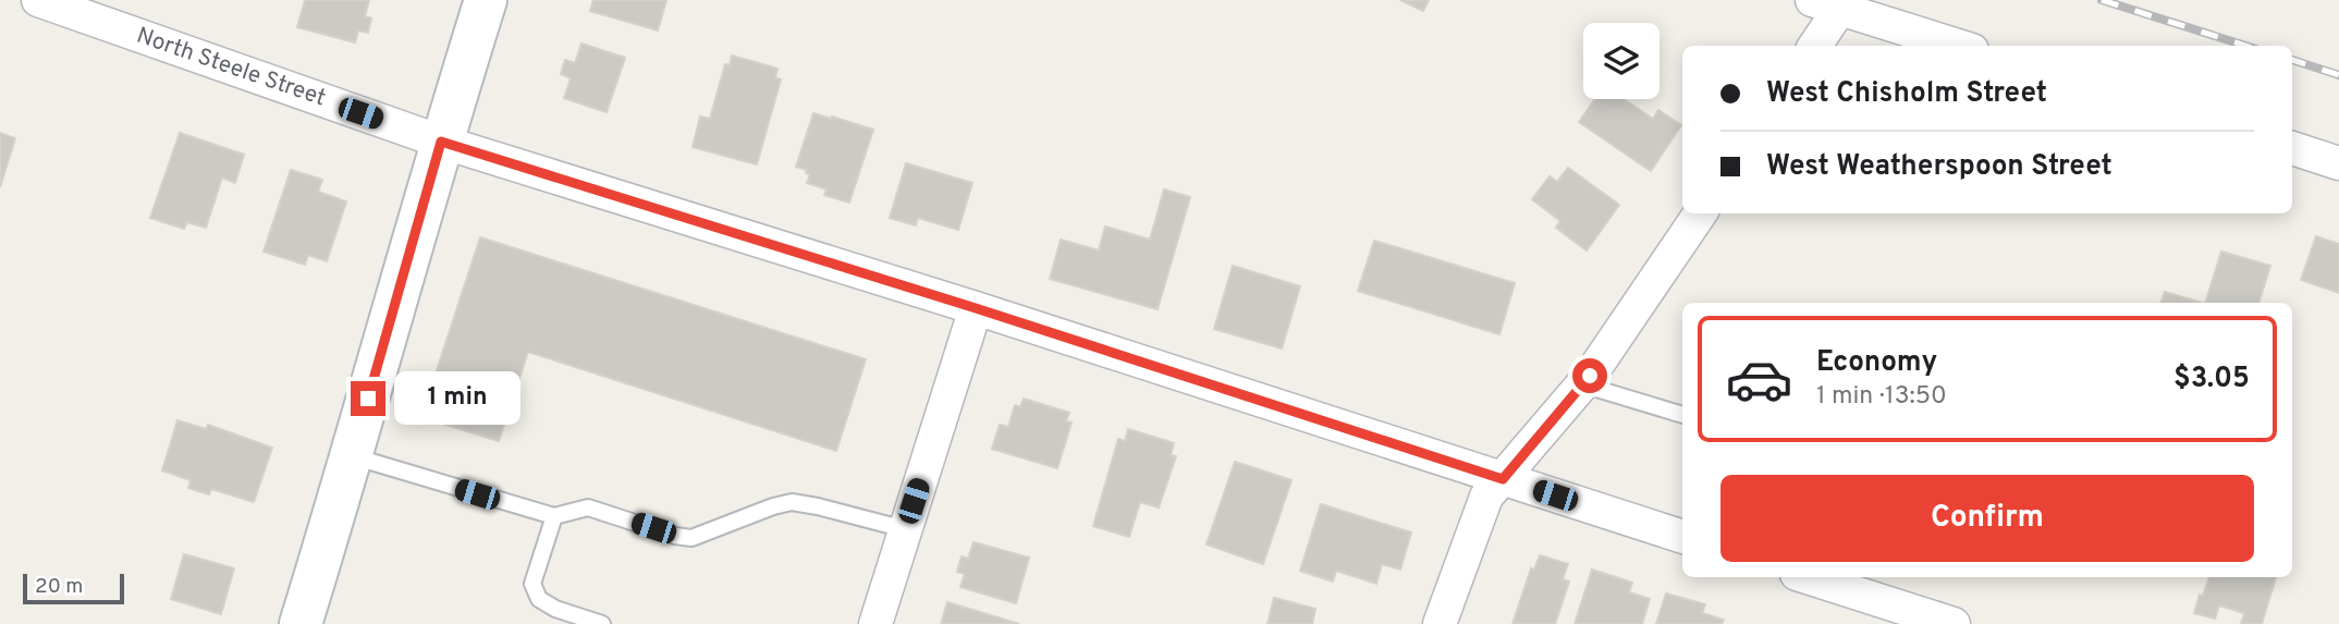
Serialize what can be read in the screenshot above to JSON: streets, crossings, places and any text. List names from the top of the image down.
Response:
{
  "streets": {
    "street": ["North Steele Street"]
  },
  "scale_bar": "20 m",
  "page": {
    "banner": ["West Chisholm Street", "West Weatherspoon Street"],
    "list": [
      {
        "name": "Economy",
        "note": "1 min · 13:50",
        "value": "$3.05"
      }
    ],
    "bubble": "1 min",
    "buttons": "Confirm",
    "scale": "20 m"
  }
}
